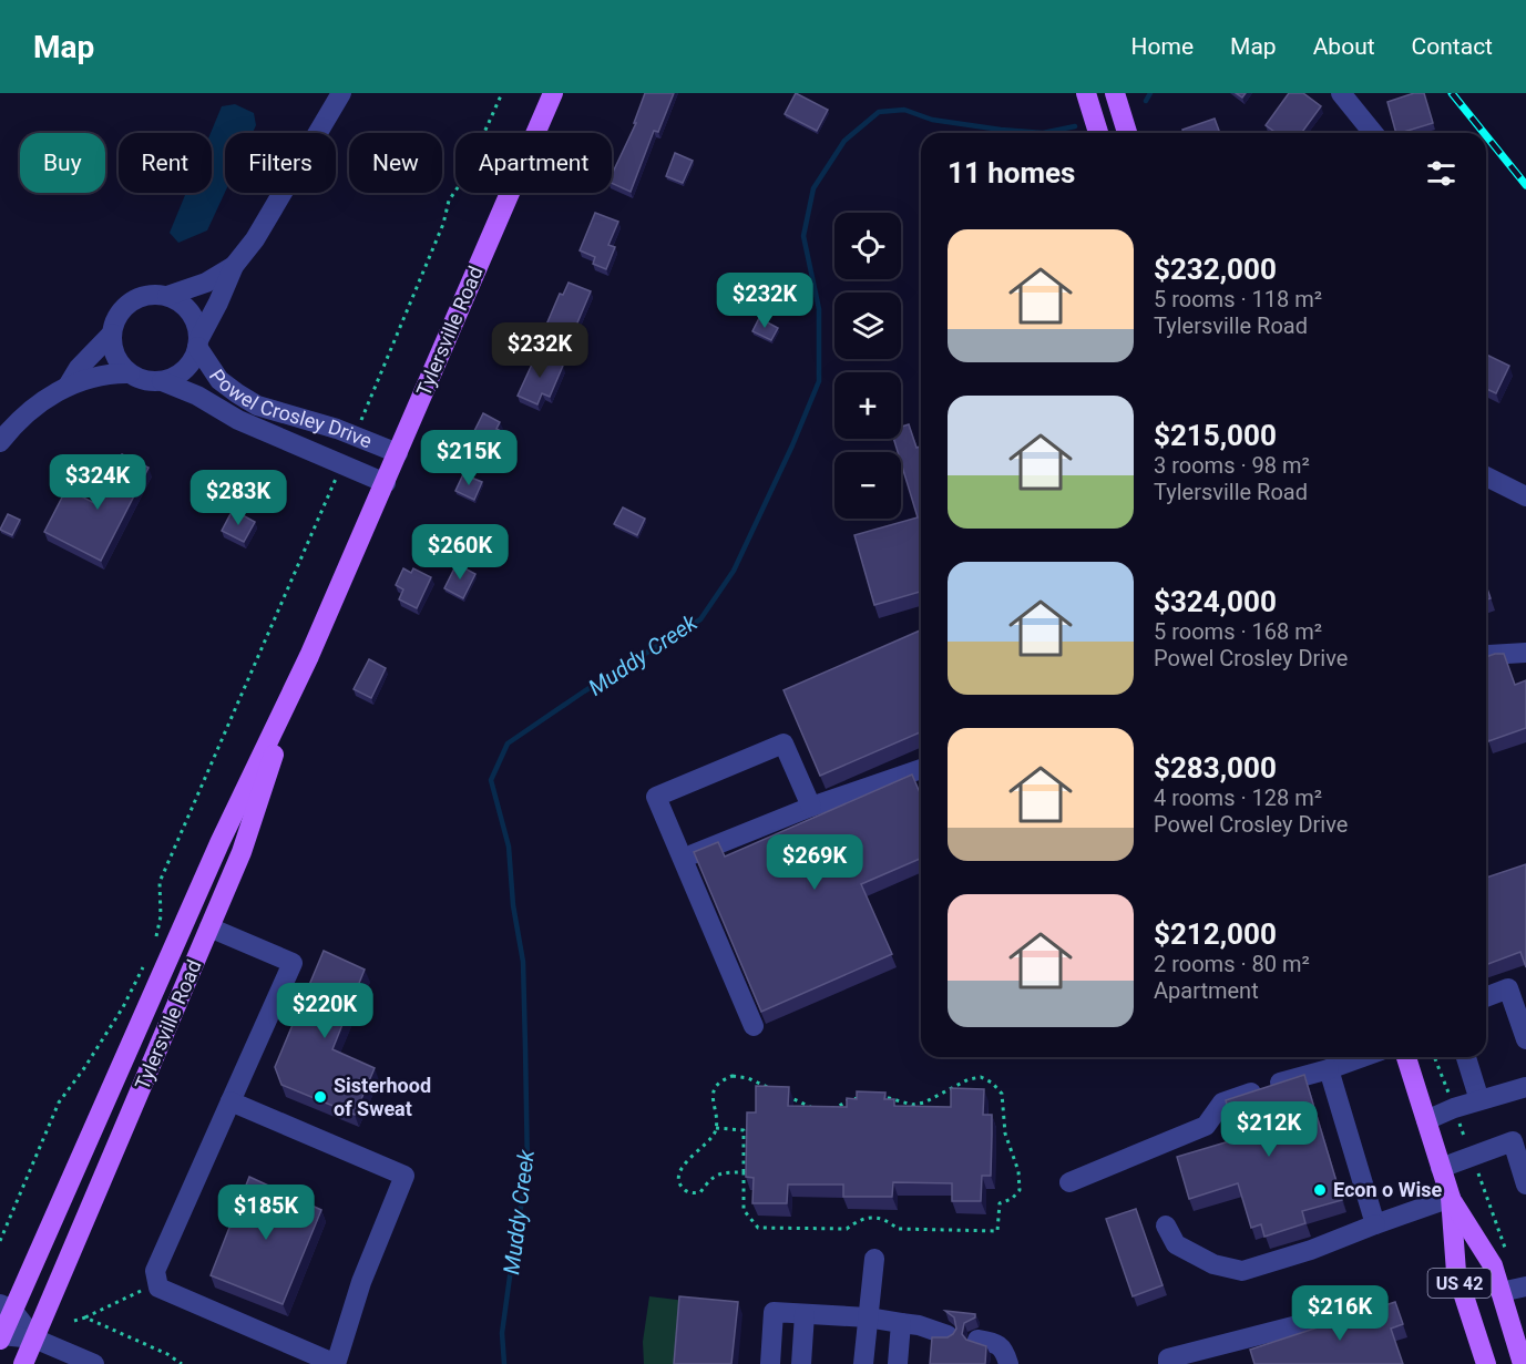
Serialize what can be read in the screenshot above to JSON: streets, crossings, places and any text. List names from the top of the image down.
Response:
{
  "streets": {
    "main road": ["Tylersville Road", "US 42"],
    "street": ["Powel Crosley Drive"]
  },
  "crossings": [
    ["Tylersville Road", "Powel Crosley Drive"]
  ],
  "water": ["Muddy Creek"],
  "places": ["Sisterhood of Sweat", "Econ o Wise"],
  "page": {
    "header": "Map",
    "nav": [
      "Home",
      "Map",
      "About",
      "Contact"
    ],
    "chip": [
      "Buy",
      "Rent",
      "Filters",
      "New",
      "Apartment"
    ],
    "heading": "11 homes",
    "map_buttons": ["+", "−"],
    "list": [
      {
        "name": "$232,000",
        "note": "5 rooms · 118 m² · Tylersville Road"
      },
      {
        "name": "$215,000",
        "note": "3 rooms · 98 m² · Tylersville Road"
      },
      {
        "name": "$324,000",
        "note": "5 rooms · 168 m² · Powel Crosley Drive"
      },
      {
        "name": "$283,000",
        "note": "4 rooms · 128 m² · Powel Crosley Drive"
      },
      {
        "name": "$212,000",
        "note": "2 rooms · 80 m² · Apartment"
      }
    ],
    "price": [
      "$232K",
      "$232K",
      "$215K",
      "$324K",
      "$283K",
      "$260K",
      "$269K",
      "$220K",
      "$212K",
      "$185K",
      "$216K"
    ]
  }
}
